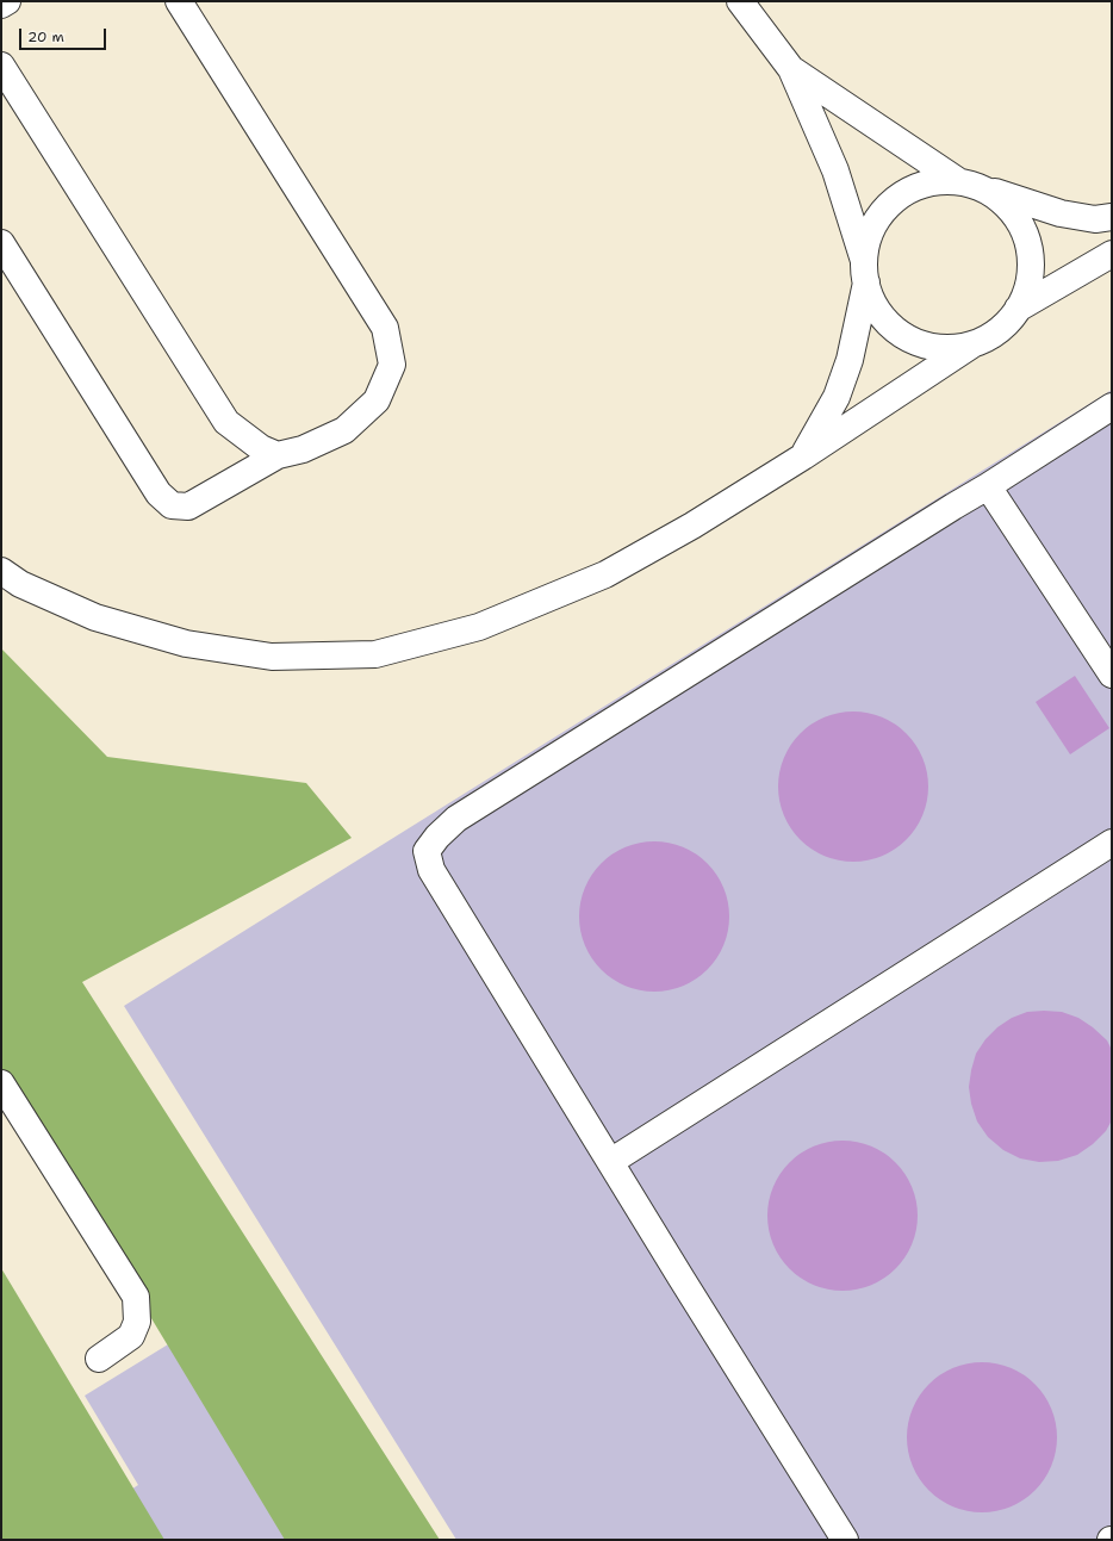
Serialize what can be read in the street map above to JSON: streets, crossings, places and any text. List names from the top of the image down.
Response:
{
  "scale_bar": "20 m"
}
